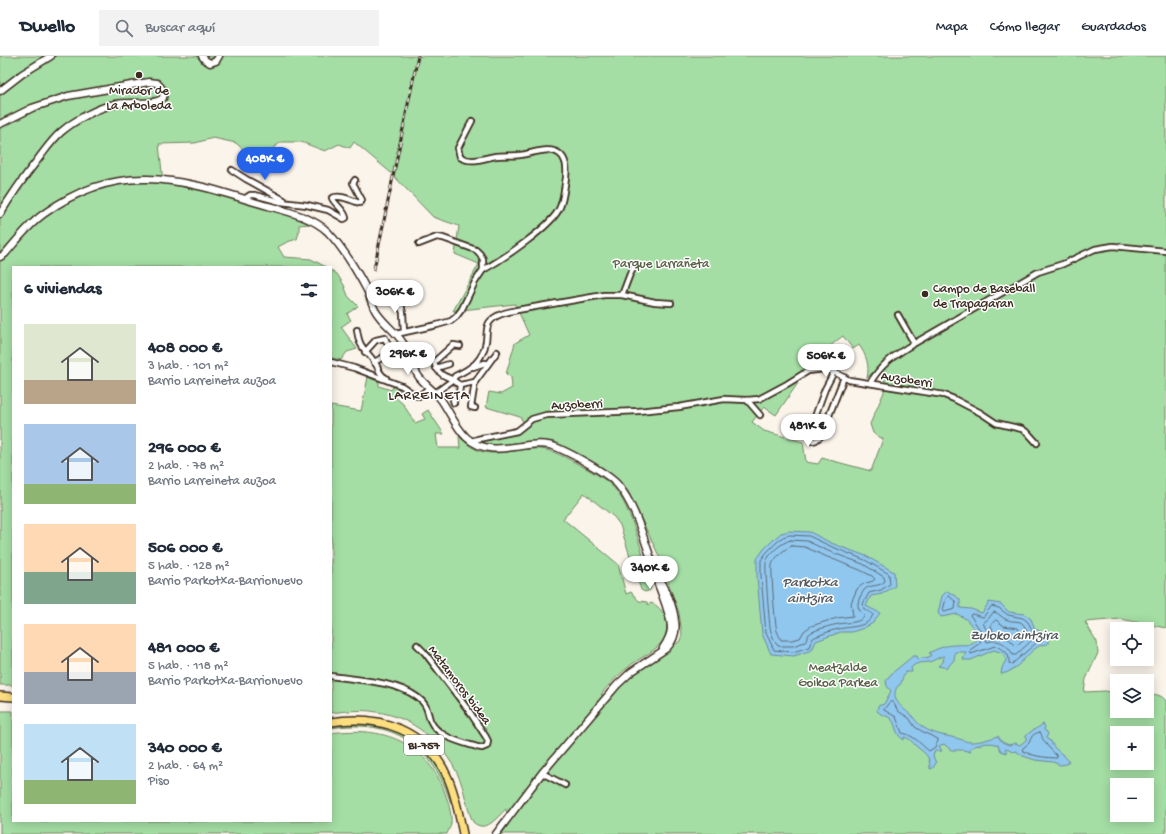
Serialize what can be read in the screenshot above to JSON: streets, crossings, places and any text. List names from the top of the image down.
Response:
{
  "streets": {
    "main road": ["BI-757"],
    "street": ["Auzoberri", "Matamoros bidea"]
  },
  "districts": ["LARREINETA"],
  "water": ["Parkotxa aintzira", "Zuloko aintzira"],
  "parks": ["Parque Larrañeta", "Meatzalde Goikoa Parkea"],
  "places": ["Mirador de La Arboleda", "Campo de Baseball de Trapagaran"],
  "page": {
    "header": "Dwello",
    "search": "Buscar aquí",
    "nav": ["Mapa", "Cómo llegar", "Guardados"],
    "price": [
      "408K €",
      "306K €",
      "296K €",
      "506K €",
      "481K €",
      "340K €"
    ],
    "heading": "6 viviendas",
    "list": [
      {
        "name": "408 000 €",
        "note": "3 hab. · 101 m² · Barrio Larreineta auzoa"
      },
      {
        "name": "296 000 €",
        "note": "2 hab. · 78 m² · Barrio Larreineta auzoa"
      },
      {
        "name": "506 000 €",
        "note": "5 hab. · 128 m² · Barrio Parkotxa-Barrionuevo"
      },
      {
        "name": "481 000 €",
        "note": "5 hab. · 118 m² · Barrio Parkotxa-Barrionuevo"
      },
      {
        "name": "340 000 €",
        "note": "2 hab. · 64 m² · Piso"
      }
    ],
    "map_buttons": ["+", "−"]
  }
}
